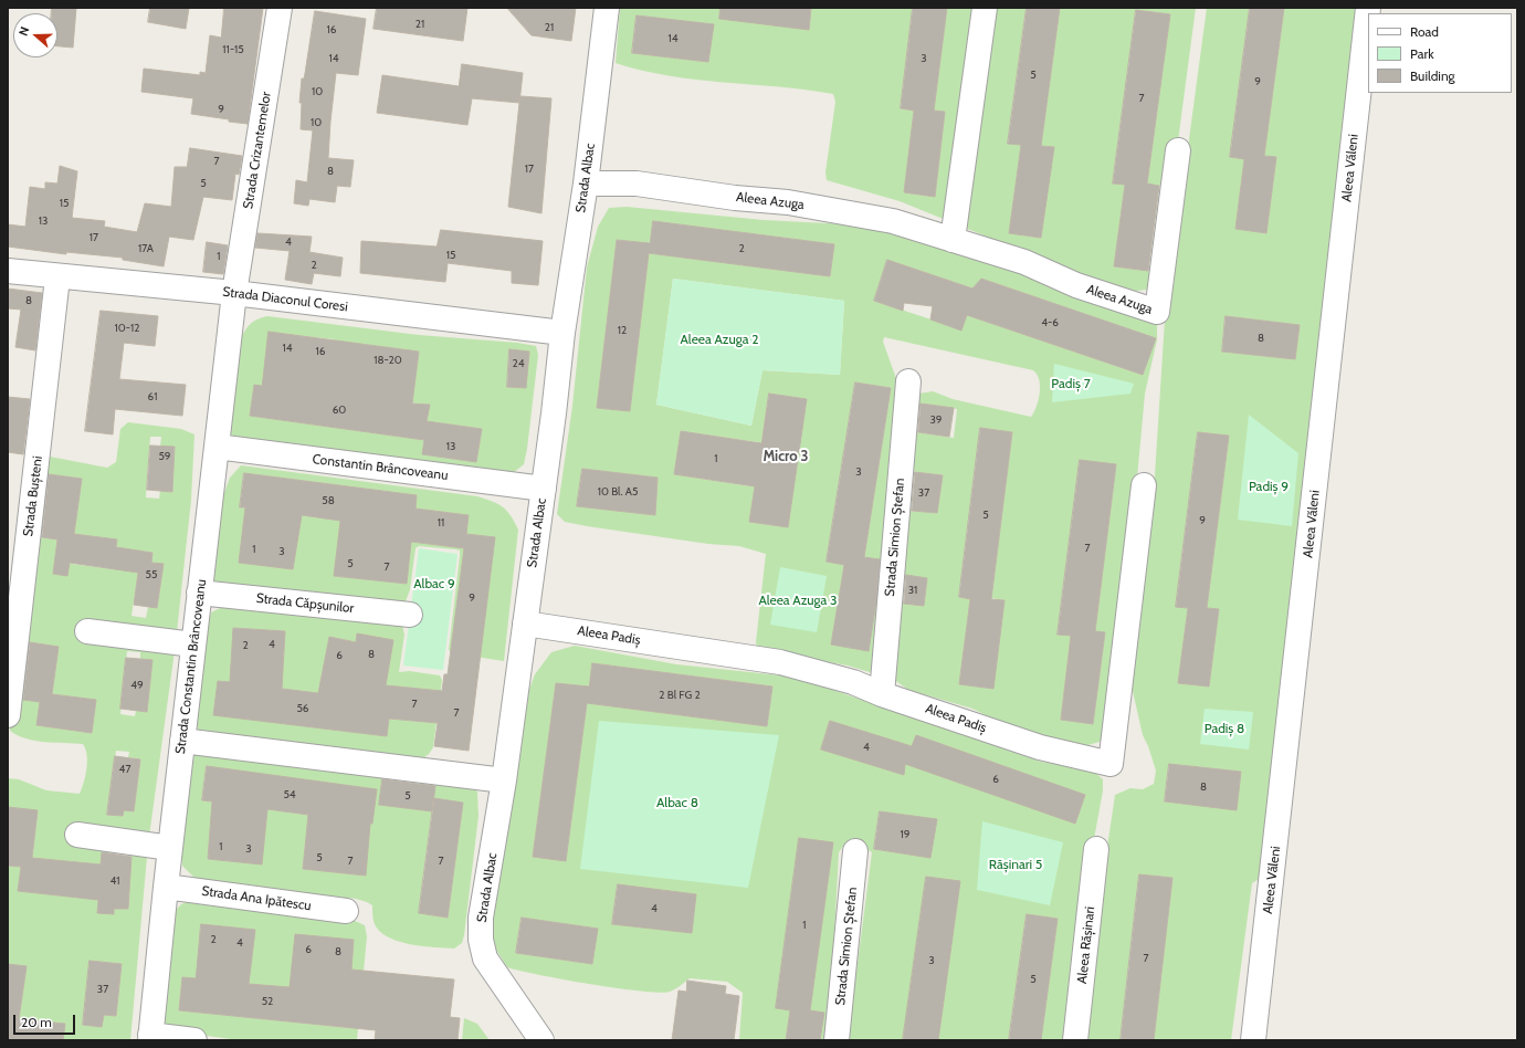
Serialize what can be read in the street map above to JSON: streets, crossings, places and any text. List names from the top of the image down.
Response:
{
  "streets": {
    "street": [
      "Strada Crizantemelor",
      "Aleea Văleni",
      "Strada Albac",
      "Aleea Azuga",
      "Strada Diaconul Coresi",
      "Constantin Brâncoveanu",
      "Strada Bușteni",
      "Strada Simion Ștefan",
      "Strada Căpșunilor",
      "Aleea Padiș",
      "Strada Constantin Brâncoveanu",
      "Strada Ana Ipătescu",
      "Aleea Rășinari"
    ]
  },
  "crossings": [
    ["Strada Crizantemelor", "Strada Diaconul Coresi"],
    ["Strada Crizantemelor", "Strada Constantin Brâncoveanu"],
    ["Strada Albac", "Aleea Azuga"],
    ["Strada Albac", "Strada Diaconul Coresi"],
    ["Strada Albac", "Constantin Brâncoveanu"],
    ["Strada Albac", "Aleea Padiș"],
    ["Strada Diaconul Coresi", "Strada Bușteni"],
    ["Strada Diaconul Coresi", "Strada Constantin Brâncoveanu"],
    ["Constantin Brâncoveanu", "Strada Constantin Brâncoveanu"],
    ["Strada Simion Ștefan", "Aleea Padiș"],
    ["Strada Căpșunilor", "Strada Constantin Brâncoveanu"],
    ["Strada Constantin Brâncoveanu", "Strada Ana Ipătescu"]
  ],
  "districts": ["Micro 3"],
  "parks": [
    "Aleea Azuga 2",
    "Padiș 7",
    "Padiș 9",
    "Albac 9",
    "Aleea Azuga 3",
    "Padiș 8",
    "Albac 8",
    "Rășinari 5"
  ],
  "house_numbers": [
    "21",
    "21",
    "16",
    "14",
    "11-15",
    "14",
    "3",
    "5",
    "9",
    "10",
    "7",
    "9",
    "10",
    "7",
    "17",
    "8",
    "5",
    "15",
    "13",
    "17",
    "4",
    "17A",
    "2",
    "15",
    "1",
    "2",
    "8",
    "4-6",
    "10-12",
    "12",
    "8",
    "14",
    "16",
    "18-20",
    "24",
    "61",
    "60",
    "39",
    "13",
    "59",
    "1",
    "3",
    "10 Bl. A5",
    "37",
    "58",
    "5",
    "9",
    "11",
    "7",
    "1",
    "3",
    "5",
    "7",
    "55",
    "31",
    "9",
    "4",
    "2",
    "8",
    "6",
    "49",
    "2 Bl FG 2",
    "7",
    "56",
    "7",
    "4",
    "47",
    "6",
    "8",
    "54",
    "5",
    "19",
    "1",
    "3",
    "5",
    "7",
    "7",
    "41",
    "4",
    "1",
    "2",
    "4",
    "6",
    "8",
    "7",
    "3",
    "5",
    "37",
    "52"
  ],
  "legend": ["Road", "Park", "Building"],
  "scale_bar": "20 m",
  "north": "left"
}
